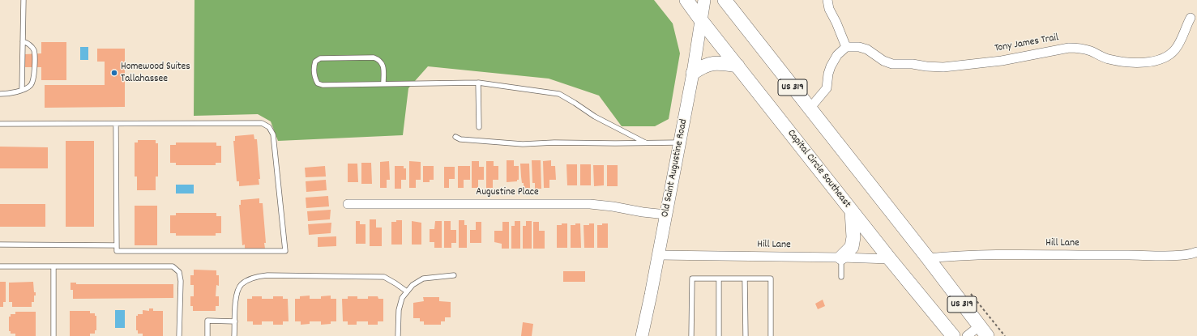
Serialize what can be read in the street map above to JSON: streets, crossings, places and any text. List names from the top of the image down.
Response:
{
  "streets": {
    "main road": ["US 319", "Capital Circle Southeast"],
    "street": [
      "Tony James Trail",
      "Old Saint Augustine Road",
      "Augustine Place",
      "Hill Lane"
    ]
  },
  "crossings": [
    ["US 319", "Hill Lane"],
    ["Old Saint Augustine Road", "Capital Circle Southeast"],
    ["Old Saint Augustine Road", "Augustine Place"],
    ["Old Saint Augustine Road", "Hill Lane"],
    ["Capital Circle Southeast", "Hill Lane"]
  ],
  "places": ["Homewood Suites Tallahassee"]
}
